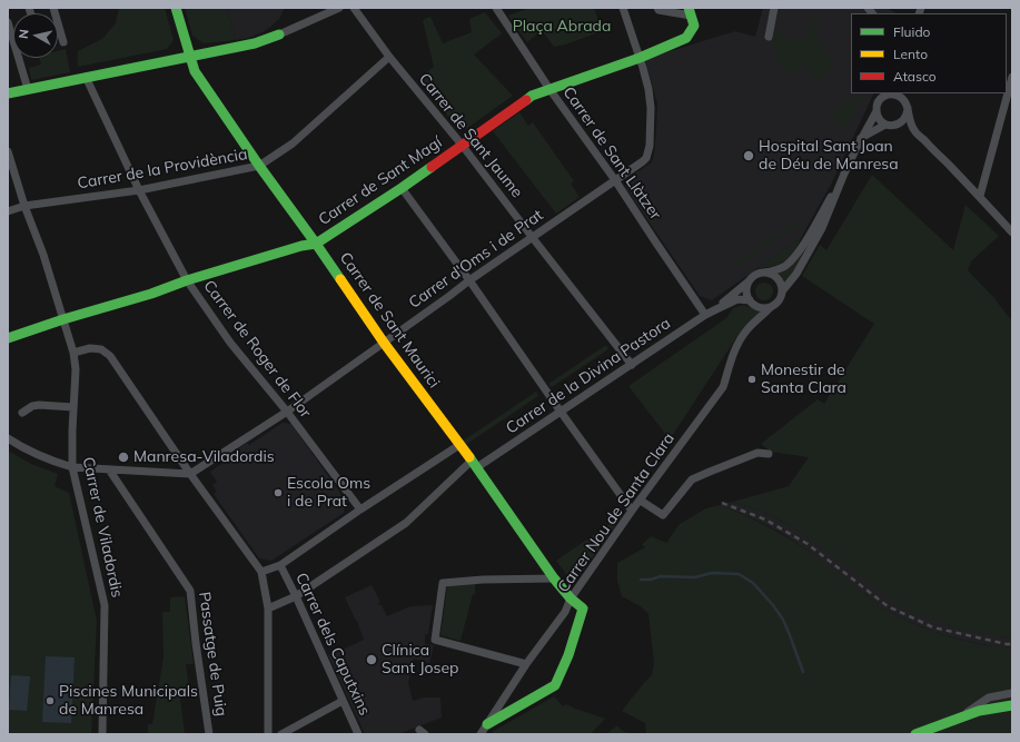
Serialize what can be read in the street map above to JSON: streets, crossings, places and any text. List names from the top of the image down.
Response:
{
  "streets": {
    "street": [
      "Carrer de Sant Jaume",
      "Carrer de Sant Llàtzer",
      "Carrer de la Providència",
      "Carrer de Sant Magí",
      "Carrer d'Oms i de Prat",
      "Carrer de Sant Maurici",
      "Carrer de Roger de Flor",
      "Carrer de la Divina Pastora",
      "Carrer Nou de Santa Clara",
      "Carrer de Viladordis",
      "Carrer dels Caputxins",
      "Passatge de Puig"
    ]
  },
  "crossings": [
    ["Carrer de Sant Jaume", "Carrer de la Providència"],
    ["Carrer de Sant Jaume", "Carrer de Sant Magí"],
    ["Carrer de Sant Jaume", "Carrer d'Oms i de Prat"],
    ["Carrer de Sant Jaume", "Carrer de la Divina Pastora"],
    ["Carrer de Sant Llàtzer", "Carrer de Sant Magí"],
    ["Carrer de Sant Llàtzer", "Carrer d'Oms i de Prat"],
    ["Carrer de Sant Llàtzer", "Carrer de la Divina Pastora"],
    ["Carrer de la Providència", "Carrer de Sant Maurici"],
    ["Carrer de la Providència", "Carrer de Roger de Flor"],
    ["Carrer de la Providència", "Carrer de Viladordis"],
    ["Carrer de Sant Magí", "Carrer d'Oms i de Prat"],
    ["Carrer de Sant Magí", "Carrer de Sant Maurici"],
    ["Carrer de Sant Magí", "Carrer de Roger de Flor"],
    ["Carrer de Sant Magí", "Carrer de Viladordis"],
    ["Carrer d'Oms i de Prat", "Carrer de Sant Maurici"],
    ["Carrer d'Oms i de Prat", "Carrer de Roger de Flor"],
    ["Carrer de Sant Maurici", "Carrer de la Divina Pastora"],
    ["Carrer de Sant Maurici", "Carrer Nou de Santa Clara"],
    ["Carrer de la Divina Pastora", "Carrer Nou de Santa Clara"],
    ["Carrer de la Divina Pastora", "Carrer dels Caputxins"]
  ],
  "parks": ["Plaça Abrada"],
  "places": [
    "Hospital Sant Joan de Déu de Manresa",
    "Monestir de Santa Clara",
    "Manresa-Viladordis",
    "Escola Oms i de Prat",
    "Clínica Sant Josep",
    "Piscines Municipals de Manresa"
  ],
  "legend": ["Fluido", "Lento", "Atasco"],
  "north": "left"
}
